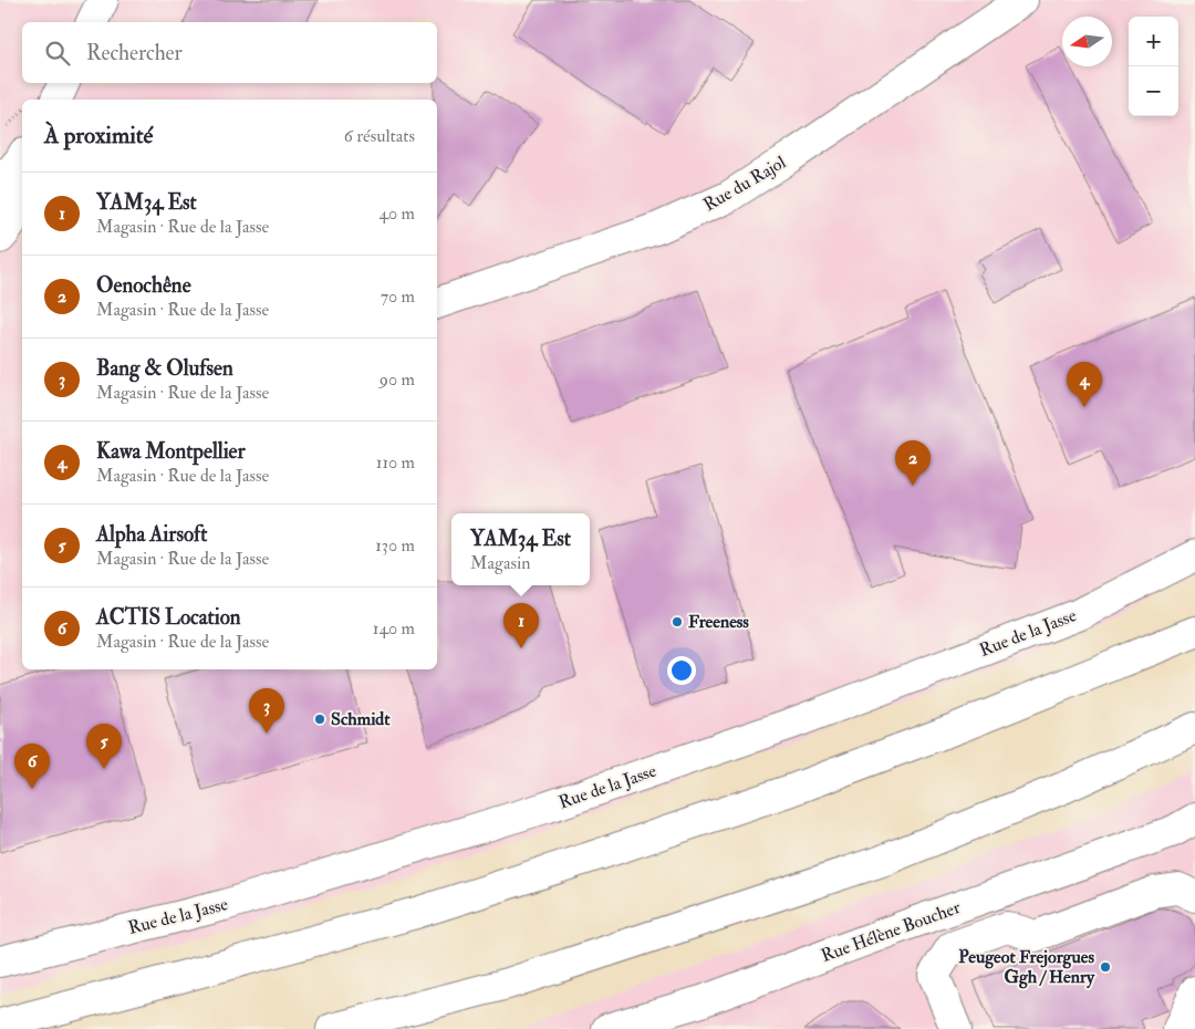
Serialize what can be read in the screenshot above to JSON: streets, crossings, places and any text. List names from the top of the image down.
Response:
{
  "streets": {
    "main road": ["Rue du Rajol", "Rue de la Jasse", "Rue Hélène Boucher"]
  },
  "places": ["Freeness", "Schmidt", "Peugeot Frejorgues Ggh / Henry"],
  "north": "left",
  "page": {
    "map_buttons": ["+", "−"],
    "search": "Rechercher",
    "heading": ["À proximité", "6 résultats"],
    "list": [
      {
        "mark": "1",
        "name": "YAM34 Est",
        "note": "Magasin · Rue de la Jasse",
        "value": "40 m"
      },
      {
        "mark": "2",
        "name": "Oenochêne",
        "note": "Magasin · Rue de la Jasse",
        "value": "70 m"
      },
      {
        "mark": "3",
        "name": "Bang & Olufsen",
        "note": "Magasin · Rue de la Jasse",
        "value": "90 m"
      },
      {
        "mark": "4",
        "name": "Kawa Montpellier",
        "note": "Magasin · Rue de la Jasse",
        "value": "110 m"
      },
      {
        "mark": "5",
        "name": "Alpha Airsoft",
        "note": "Magasin · Rue de la Jasse",
        "value": "130 m"
      },
      {
        "mark": "6",
        "name": "ACTIS Location",
        "note": "Magasin · Rue de la Jasse",
        "value": "140 m"
      }
    ],
    "pins": [
      "4",
      "2",
      "1",
      "3",
      "5",
      "6"
    ],
    "popup": ["YAM34 Est", "Magasin"]
  }
}
